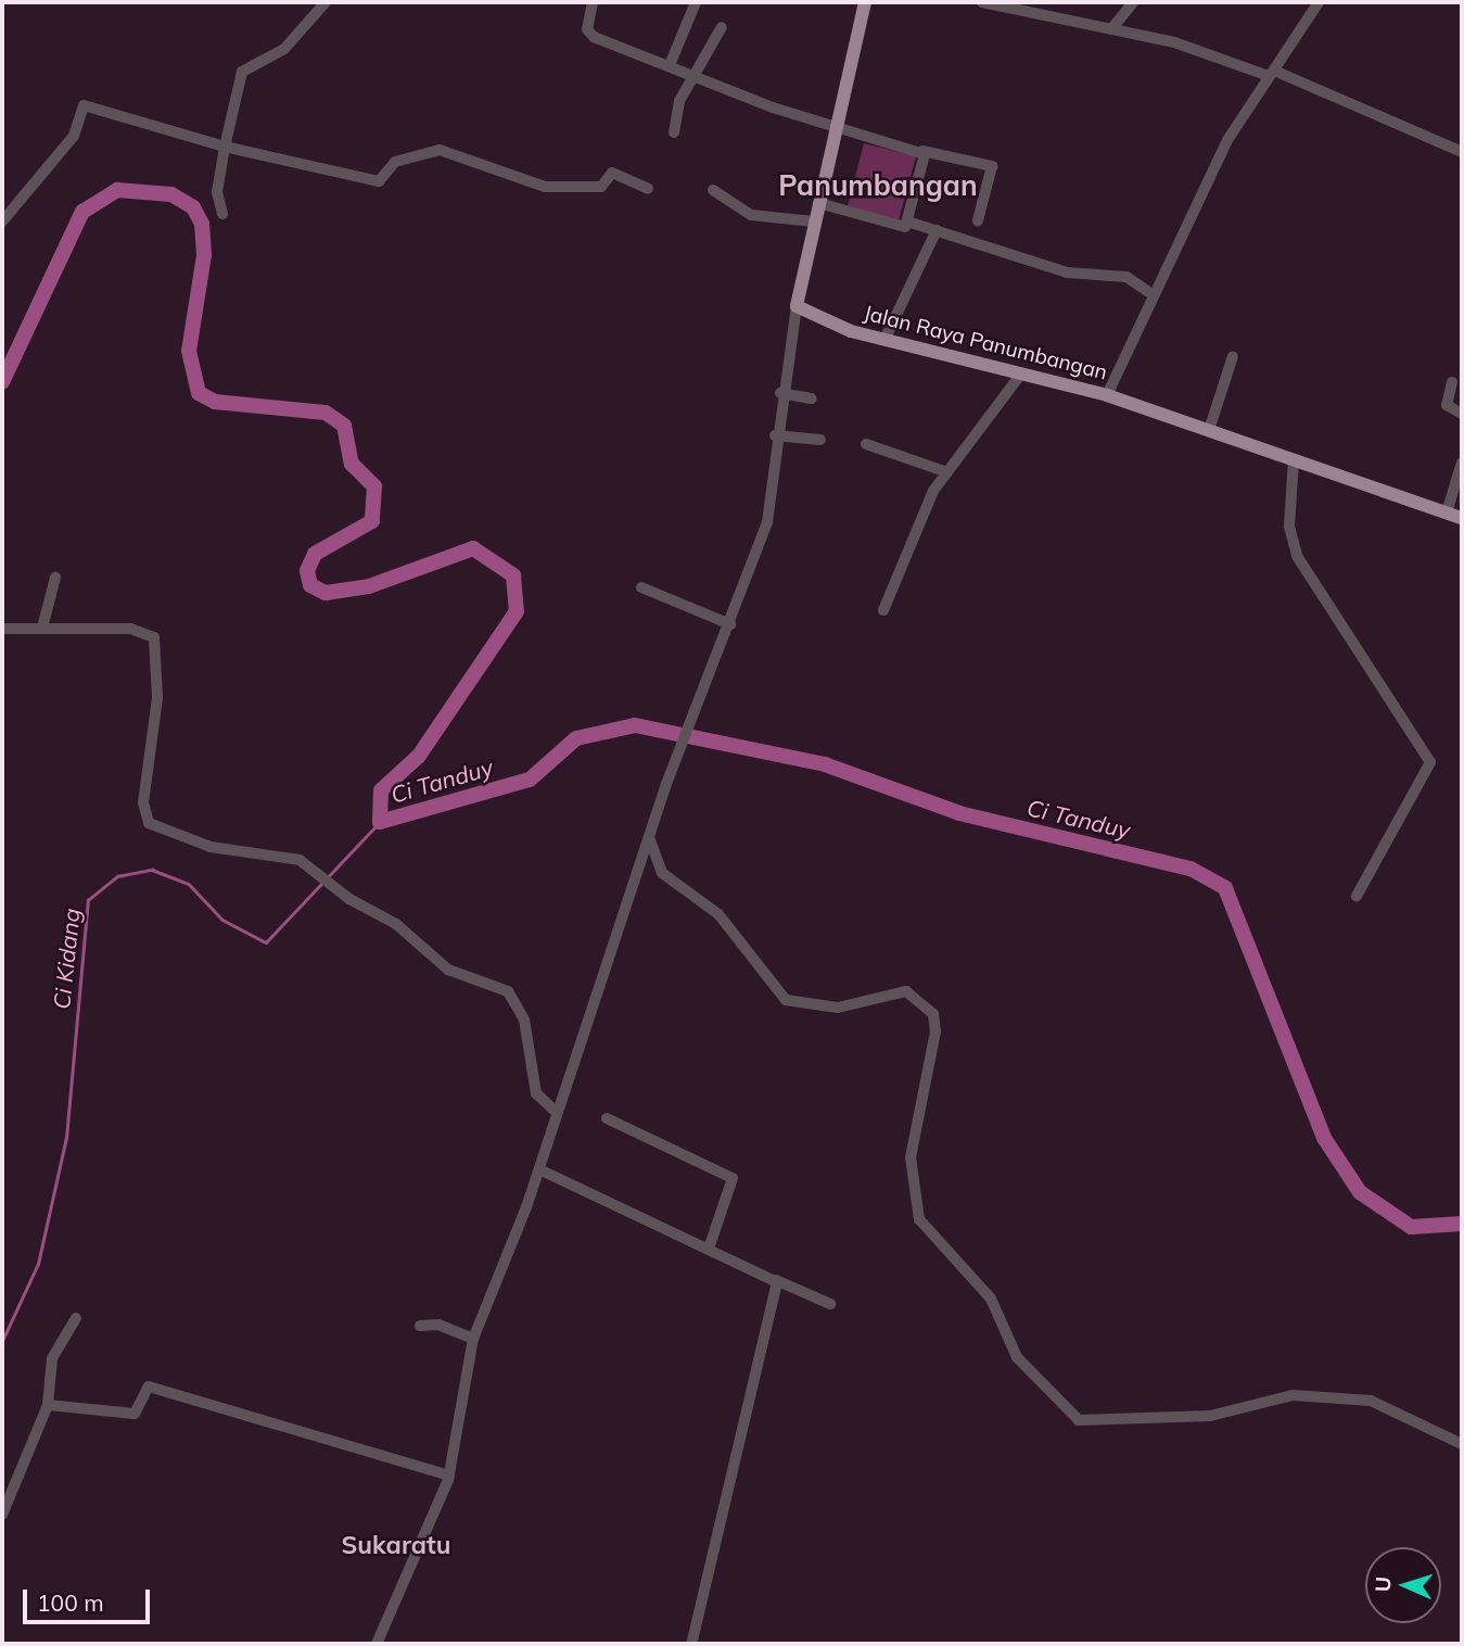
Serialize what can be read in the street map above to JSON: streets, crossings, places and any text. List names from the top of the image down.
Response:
{
  "streets": {
    "main road": ["Jalan Raya Panumbangan"]
  },
  "districts": ["Panumbangan", "Sukaratu"],
  "water": ["Ci Tanduy", "Ci Kidang"],
  "scale_bar": "100 m",
  "north": "left"
}
